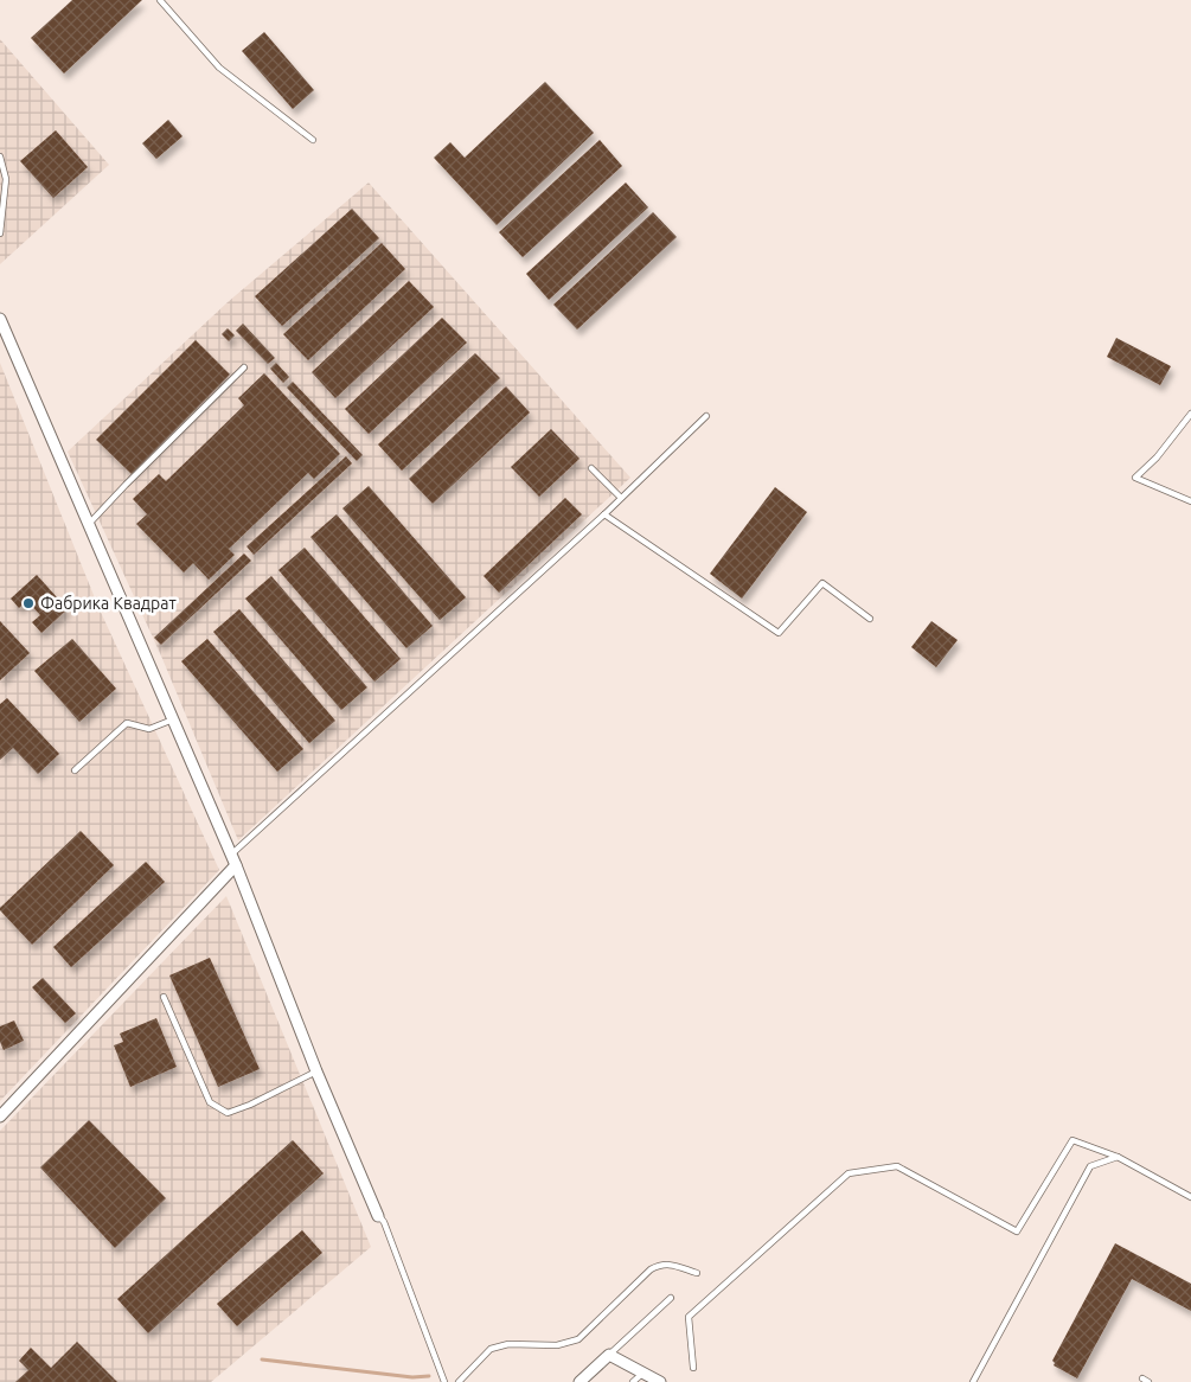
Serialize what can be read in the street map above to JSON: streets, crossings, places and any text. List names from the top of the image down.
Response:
{
  "places": ["Фабрика Квадрат"]
}
